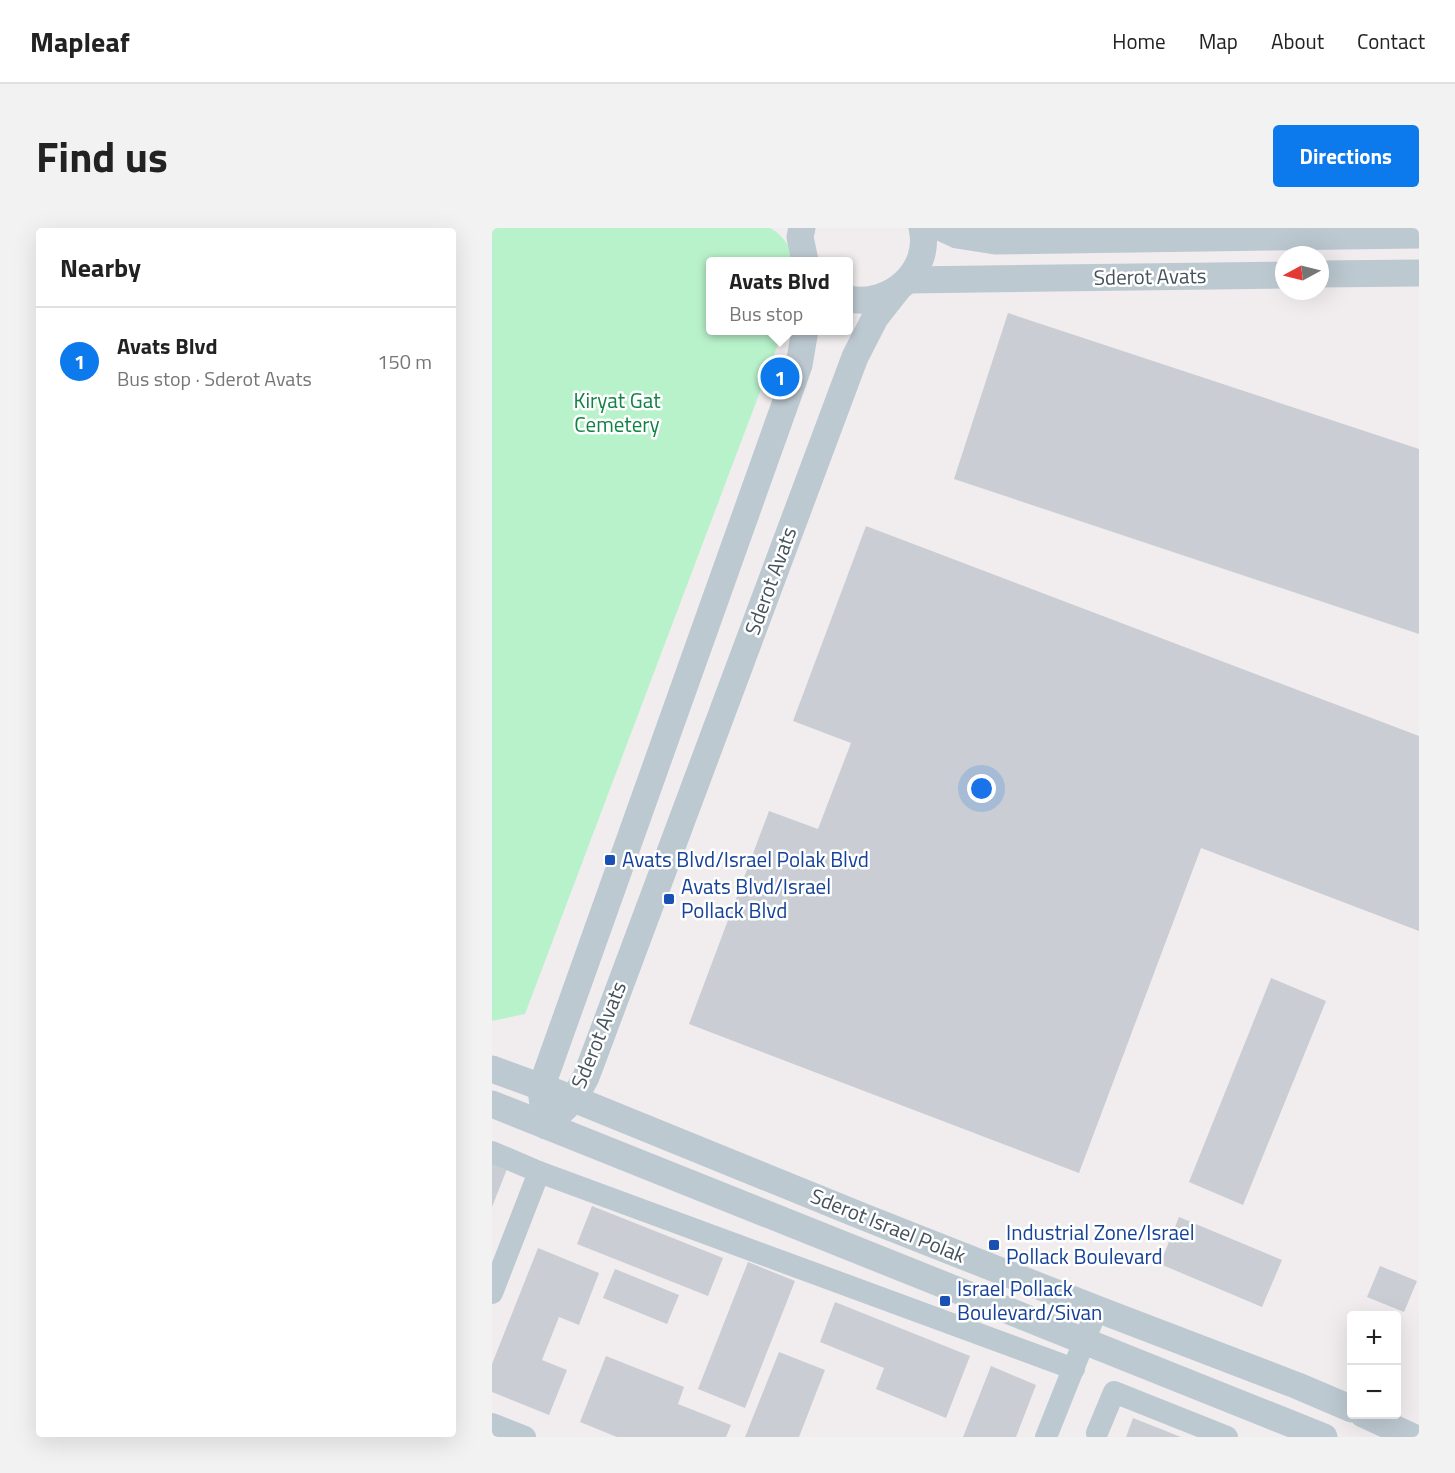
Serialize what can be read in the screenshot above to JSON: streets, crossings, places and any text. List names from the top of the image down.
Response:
{
  "streets": {
    "street": ["Sderot Avats", "Sderot Israel Polak"]
  },
  "crossings": [
    ["Sderot Avats", "Sderot Israel Polak"]
  ],
  "parks": ["Kiryat Gat Cemetery"],
  "places": {
    "transit": [
      "Avats Blvd/Israel Polak Blvd",
      "Avats Blvd/Israel Pollack Blvd",
      "Industrial Zone/Israel Pollack Boulevard",
      "Israel Pollack Boulevard/Sivan"
    ]
  },
  "north": "left",
  "page": {
    "header": "Mapleaf",
    "nav": [
      "Home",
      "Map",
      "About",
      "Contact"
    ],
    "title": "Find us",
    "buttons": "Directions",
    "heading": "Nearby",
    "popup": ["Avats Blvd", "Bus stop"],
    "list": [
      {
        "mark": "1",
        "name": "Avats Blvd",
        "note": "Bus stop · Sderot Avats",
        "value": "150 m"
      }
    ],
    "pins": "1",
    "map_buttons": ["+", "−"]
  }
}
